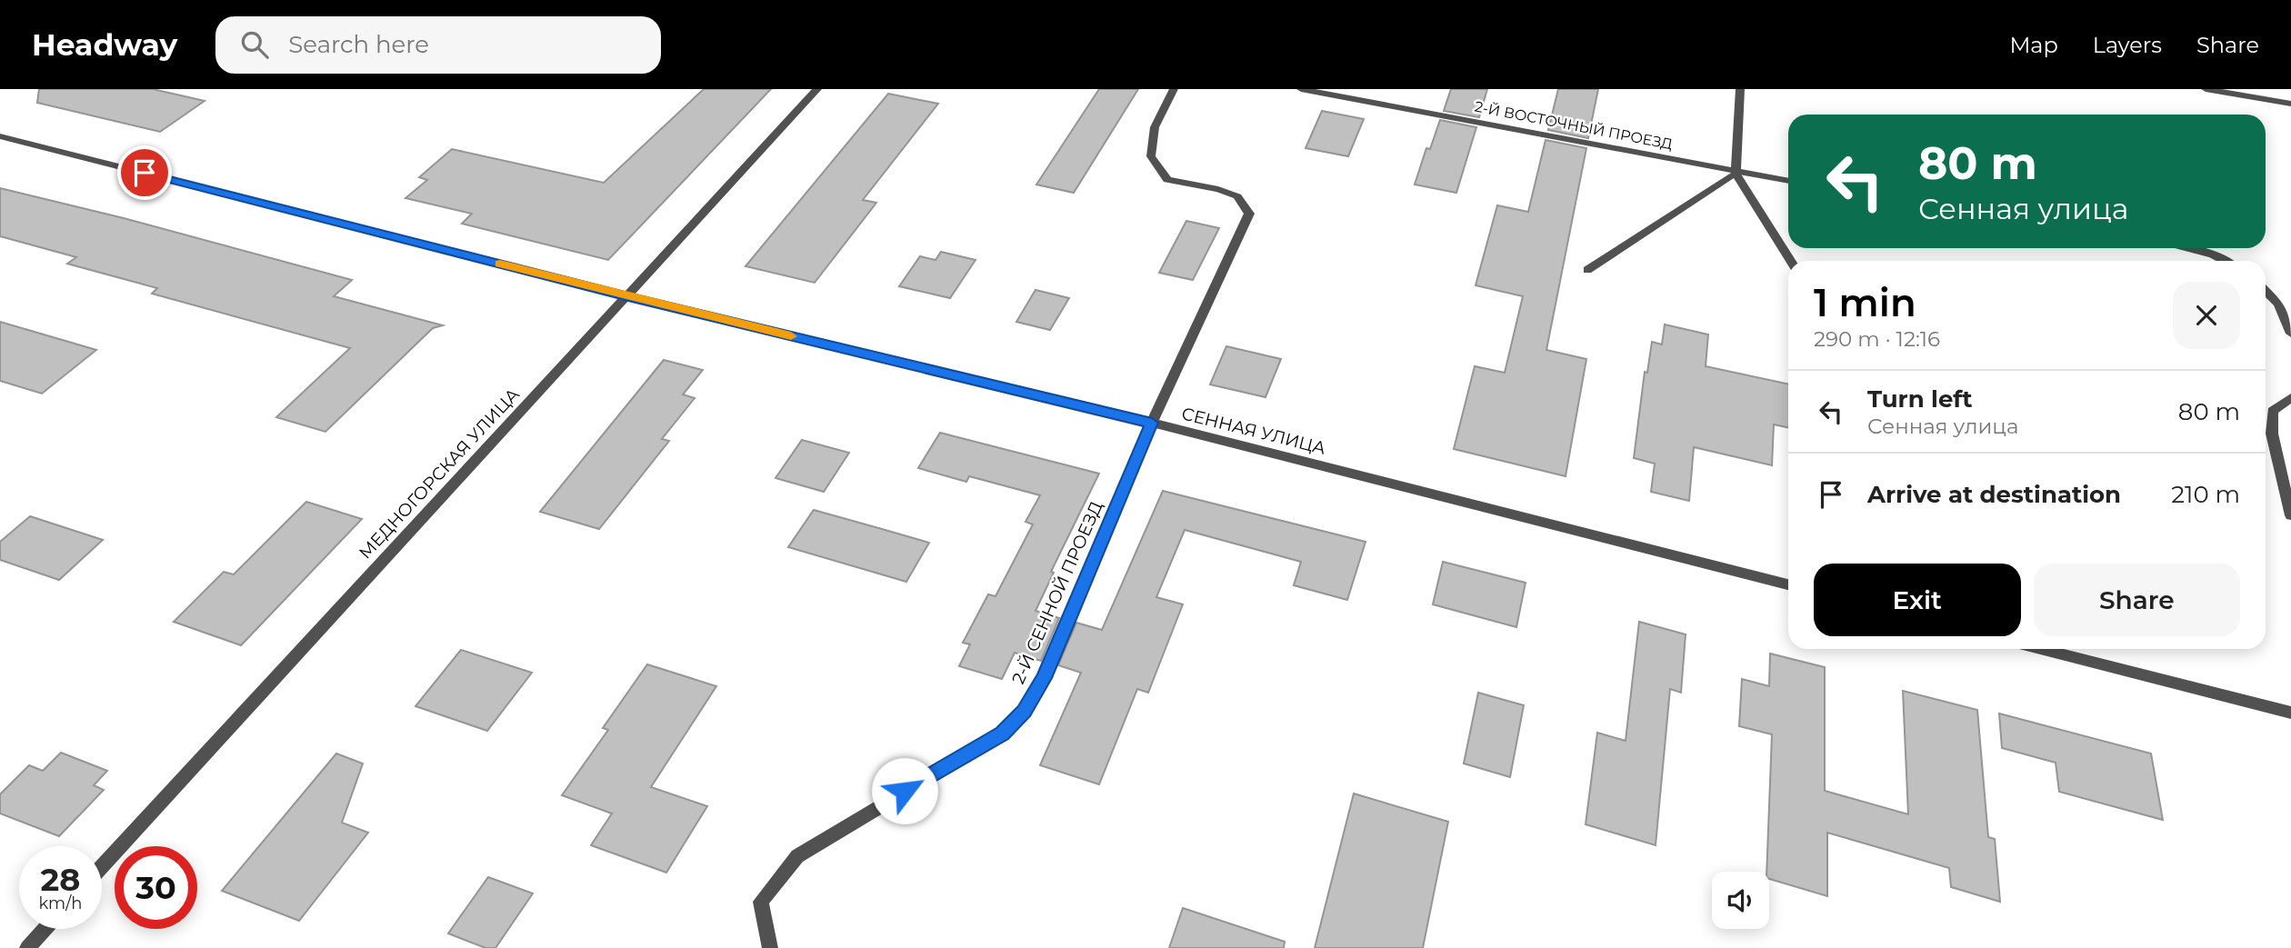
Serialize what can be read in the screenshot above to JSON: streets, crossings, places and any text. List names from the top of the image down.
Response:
{
  "streets": {
    "street": [
      "2-Й ВОСТОЧНЫЙ ПРОЕЗД",
      "СЕННАЯ УЛИЦА",
      "МЕДНОГОРСКАЯ УЛИЦА",
      "2-Й СЕННОЙ ПРОЕЗД"
    ]
  },
  "crossings": [
    ["СЕННАЯ УЛИЦА", "МЕДНОГОРСКАЯ УЛИЦА"],
    ["СЕННАЯ УЛИЦА", "2-Й СЕННОЙ ПРОЕЗД"]
  ],
  "page": {
    "header": "Headway",
    "search": "Search here",
    "nav": ["Map", "Layers", "Share"],
    "turn": ["80 m", "Сенная улица"],
    "heading": ["1 min", "290 m · 12:16"],
    "list": [
      {
        "name": "Turn left",
        "note": "Сенная улица",
        "value": "80 m"
      },
      {
        "name": "Arrive at destination",
        "value": "210 m"
      }
    ],
    "buttons": ["Exit", "Share"],
    "speed": "28 km/h",
    "limit": "30"
  }
}
